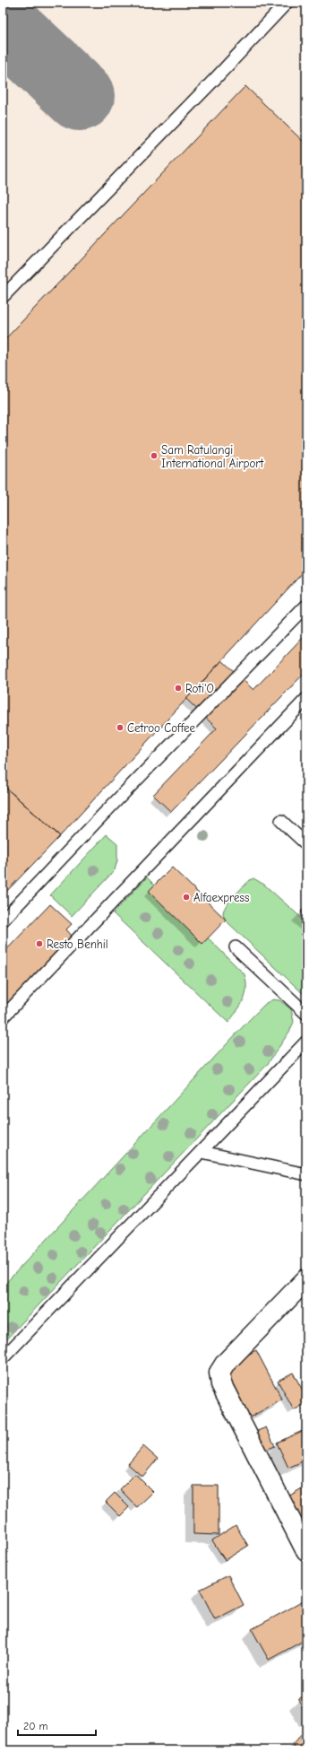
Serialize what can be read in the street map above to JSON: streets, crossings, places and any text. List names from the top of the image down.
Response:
{
  "places": [
    "Sam Ratulangi International Airport",
    "Roti'O",
    "Cetroo Coffee",
    "Alfaexpress",
    "Resto Benhil"
  ],
  "scale_bar": "20 m"
}
